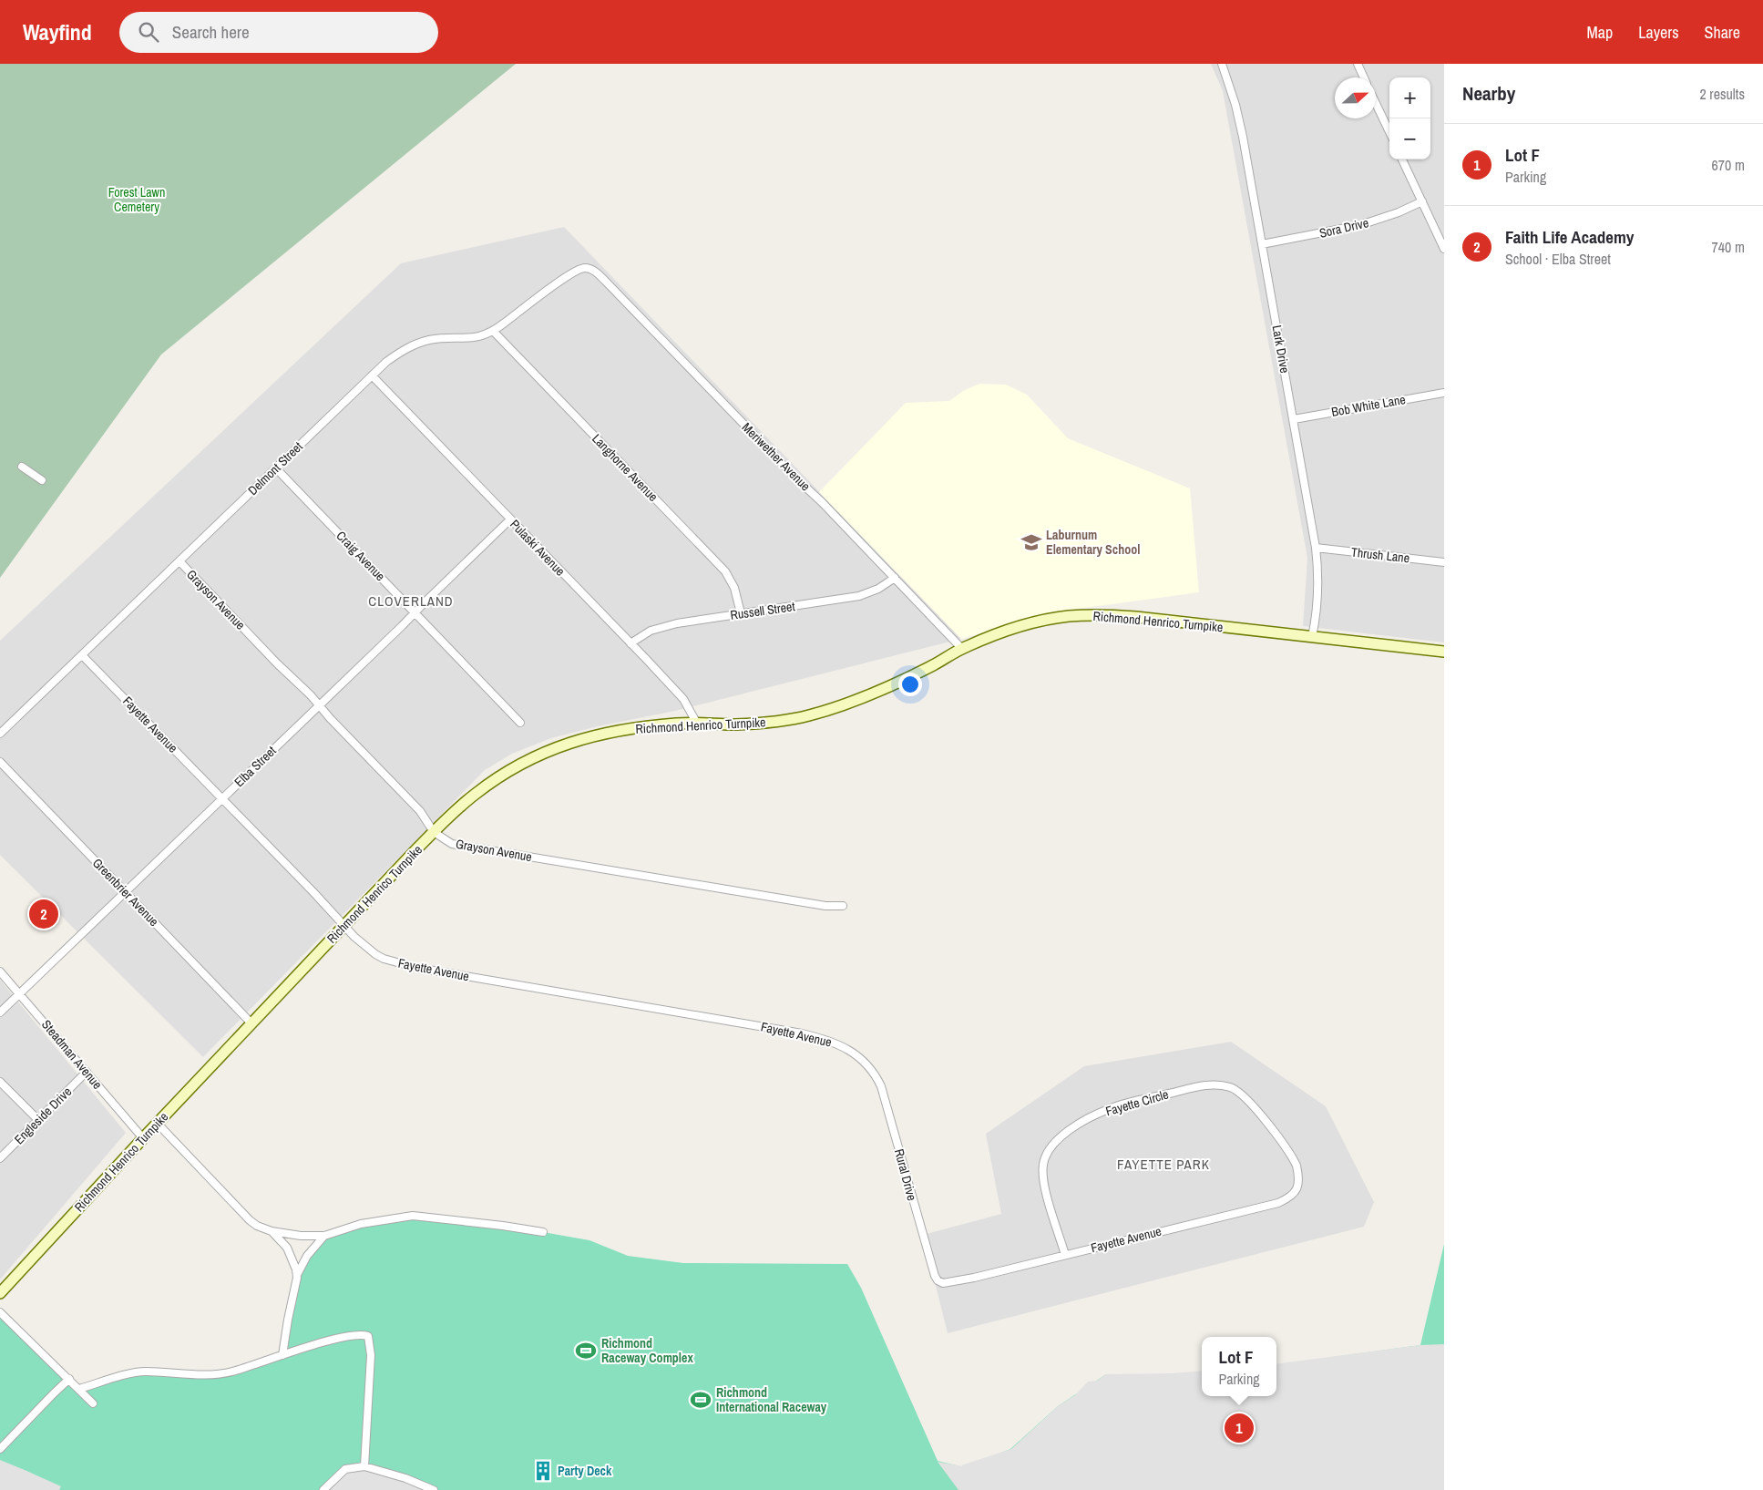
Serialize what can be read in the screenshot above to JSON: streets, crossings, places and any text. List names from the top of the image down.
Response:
{
  "streets": {
    "main road": ["Richmond Henrico Turnpike"],
    "street": [
      "Sora Drive",
      "Lark Drive",
      "Bob White Lane",
      "Meriwether Avenue",
      "Langhorne Avenue",
      "Delmont Street",
      "Pulaski Avenue",
      "Thrush Lane",
      "Craig Avenue",
      "Grayson Avenue",
      "Russell Street",
      "Fayette Avenue",
      "Elba Street",
      "Greenbrier Avenue",
      "Steadman Avenue",
      "Fayette Circle",
      "Engleside Drive",
      "Rural Drive"
    ]
  },
  "crossings": [
    ["Sora Drive", "Lark Drive"],
    ["Lark Drive", "Bob White Lane"],
    ["Lark Drive", "Thrush Lane"],
    ["Lark Drive", "Richmond Henrico Turnpike"],
    ["Meriwether Avenue", "Delmont Street"],
    ["Meriwether Avenue", "Russell Street"],
    ["Meriwether Avenue", "Richmond Henrico Turnpike"],
    ["Langhorne Avenue", "Delmont Street"],
    ["Langhorne Avenue", "Russell Street"],
    ["Delmont Street", "Pulaski Avenue"],
    ["Delmont Street", "Craig Avenue"],
    ["Delmont Street", "Grayson Avenue"],
    ["Delmont Street", "Fayette Avenue"],
    ["Pulaski Avenue", "Russell Street"],
    ["Pulaski Avenue", "Richmond Henrico Turnpike"],
    ["Pulaski Avenue", "Elba Street"],
    ["Craig Avenue", "Elba Street"],
    ["Grayson Avenue", "Richmond Henrico Turnpike"],
    ["Grayson Avenue", "Elba Street"],
    ["Richmond Henrico Turnpike", "Fayette Avenue"],
    ["Richmond Henrico Turnpike", "Greenbrier Avenue"],
    ["Richmond Henrico Turnpike", "Steadman Avenue"],
    ["Fayette Avenue", "Elba Street"],
    ["Fayette Avenue", "Fayette Circle"],
    ["Fayette Avenue", "Rural Drive"],
    ["Elba Street", "Greenbrier Avenue"],
    ["Elba Street", "Steadman Avenue"],
    ["Steadman Avenue", "Engleside Drive"]
  ],
  "districts": ["CLOVERLAND", "FAYETTE PARK"],
  "parks": ["Forest Lawn Cemetery"],
  "places": {
    "school or university": ["Laburnum Elementary School"],
    "sports": ["Richmond Raceway Complex", "Richmond International Raceway"],
    "building": ["Party Deck"]
  },
  "north": "right",
  "page": {
    "header": "Wayfind",
    "search": "Search here",
    "nav": ["Map", "Layers", "Share"],
    "heading": ["Nearby", "2 results"],
    "map_buttons": ["+", "−"],
    "list": [
      {
        "mark": "1",
        "name": "Lot F",
        "note": "Parking",
        "value": "670 m"
      },
      {
        "mark": "2",
        "name": "Faith Life Academy",
        "note": "School · Elba Street",
        "value": "740 m"
      }
    ],
    "pins": ["2", "1"],
    "popup": ["Lot F", "Parking"]
  }
}
